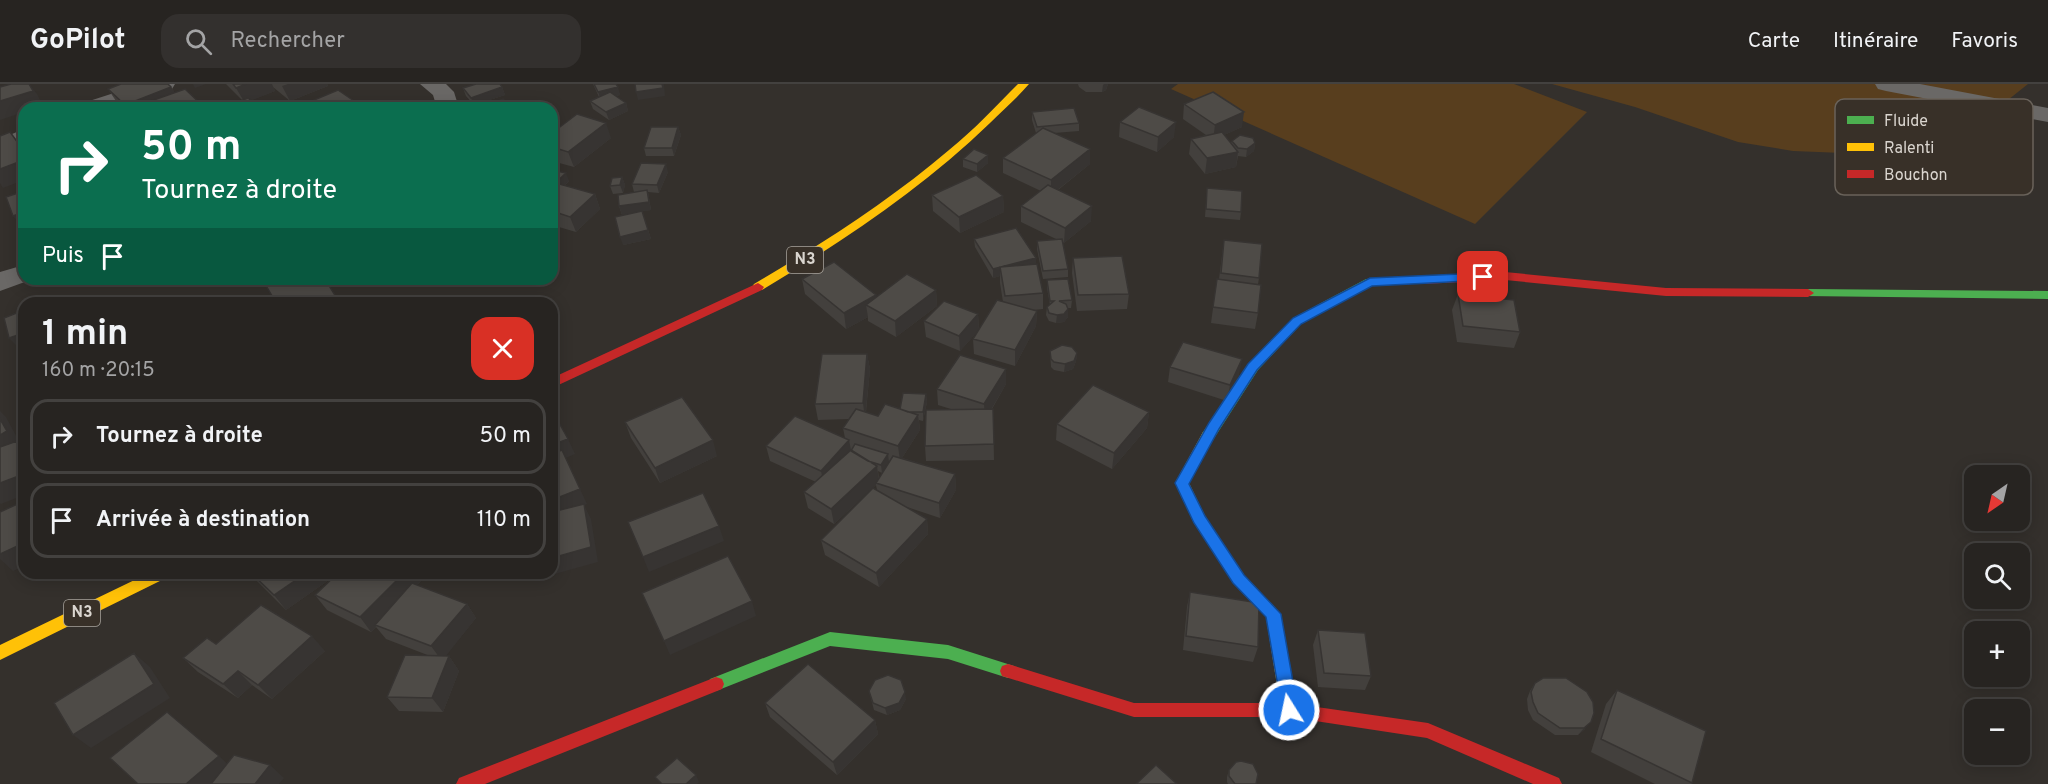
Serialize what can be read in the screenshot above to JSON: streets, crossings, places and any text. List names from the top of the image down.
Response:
{
  "streets": {
    "main road": ["N3"]
  },
  "legend": ["Fluide", "Ralenti", "Bouchon"],
  "north": "bottom left",
  "page": {
    "header": "GoPilot",
    "search": "Rechercher",
    "nav": ["Carte", "Itinéraire", "Favoris"],
    "turn": ["50 m", "Tournez à droite"],
    "then": "Puis",
    "heading": ["1 min", "160 m · 20:15"],
    "list": [
      {
        "name": "Tournez à droite",
        "value": "50 m"
      },
      {
        "name": "Arrivée à destination",
        "value": "110 m"
      }
    ],
    "map_buttons": ["+", "−"]
  }
}
